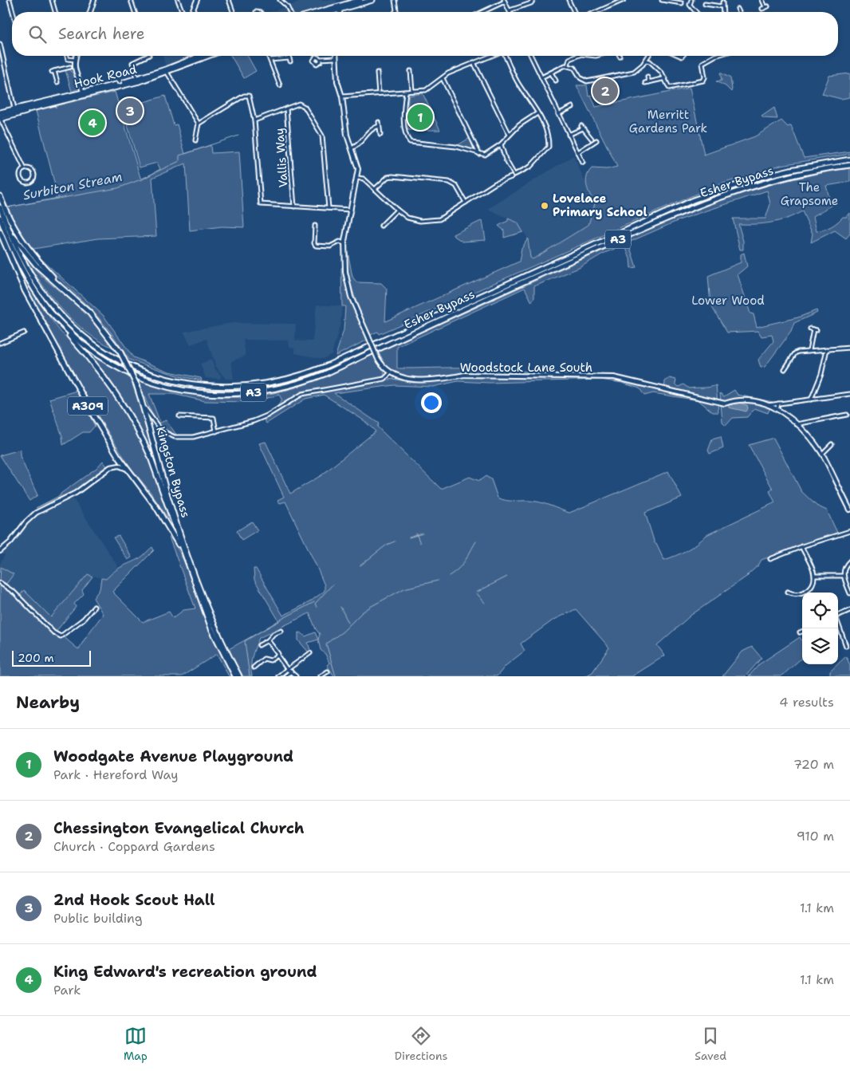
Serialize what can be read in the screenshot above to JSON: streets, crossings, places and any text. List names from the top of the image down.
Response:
{
  "streets": {
    "highway": [
      "Hook Road",
      "Esher Bypass",
      "A3",
      "A309",
      "Kingston Bypass"
    ],
    "street": ["Vallis Way", "Woodstock Lane South"]
  },
  "crossings": [
    ["Esher Bypass", "A3"],
    ["A3", "A309"]
  ],
  "water": ["Surbiton Stream"],
  "parks": ["Merritt Gardens Park", "The Grapsome", "Lower Wood"],
  "places": ["Lovelace Primary School"],
  "scale_bar": "200 m",
  "page": {
    "search": "Search here",
    "pins": [
      "2",
      "3",
      "1",
      "4"
    ],
    "scale": "200 m",
    "heading": ["Nearby", "4 results"],
    "list": [
      {
        "mark": "1",
        "name": "Woodgate Avenue Playground",
        "note": "Park · Hereford Way",
        "value": "720 m"
      },
      {
        "mark": "2",
        "name": "Chessington Evangelical Church",
        "note": "Church · Coppard Gardens",
        "value": "910 m"
      },
      {
        "mark": "3",
        "name": "2nd Hook Scout Hall",
        "note": "Public building",
        "value": "1.1 km"
      },
      {
        "mark": "4",
        "name": "King Edward's recreation ground",
        "note": "Park",
        "value": "1.1 km"
      }
    ],
    "nav": ["Map", "Directions", "Saved"]
  }
}
